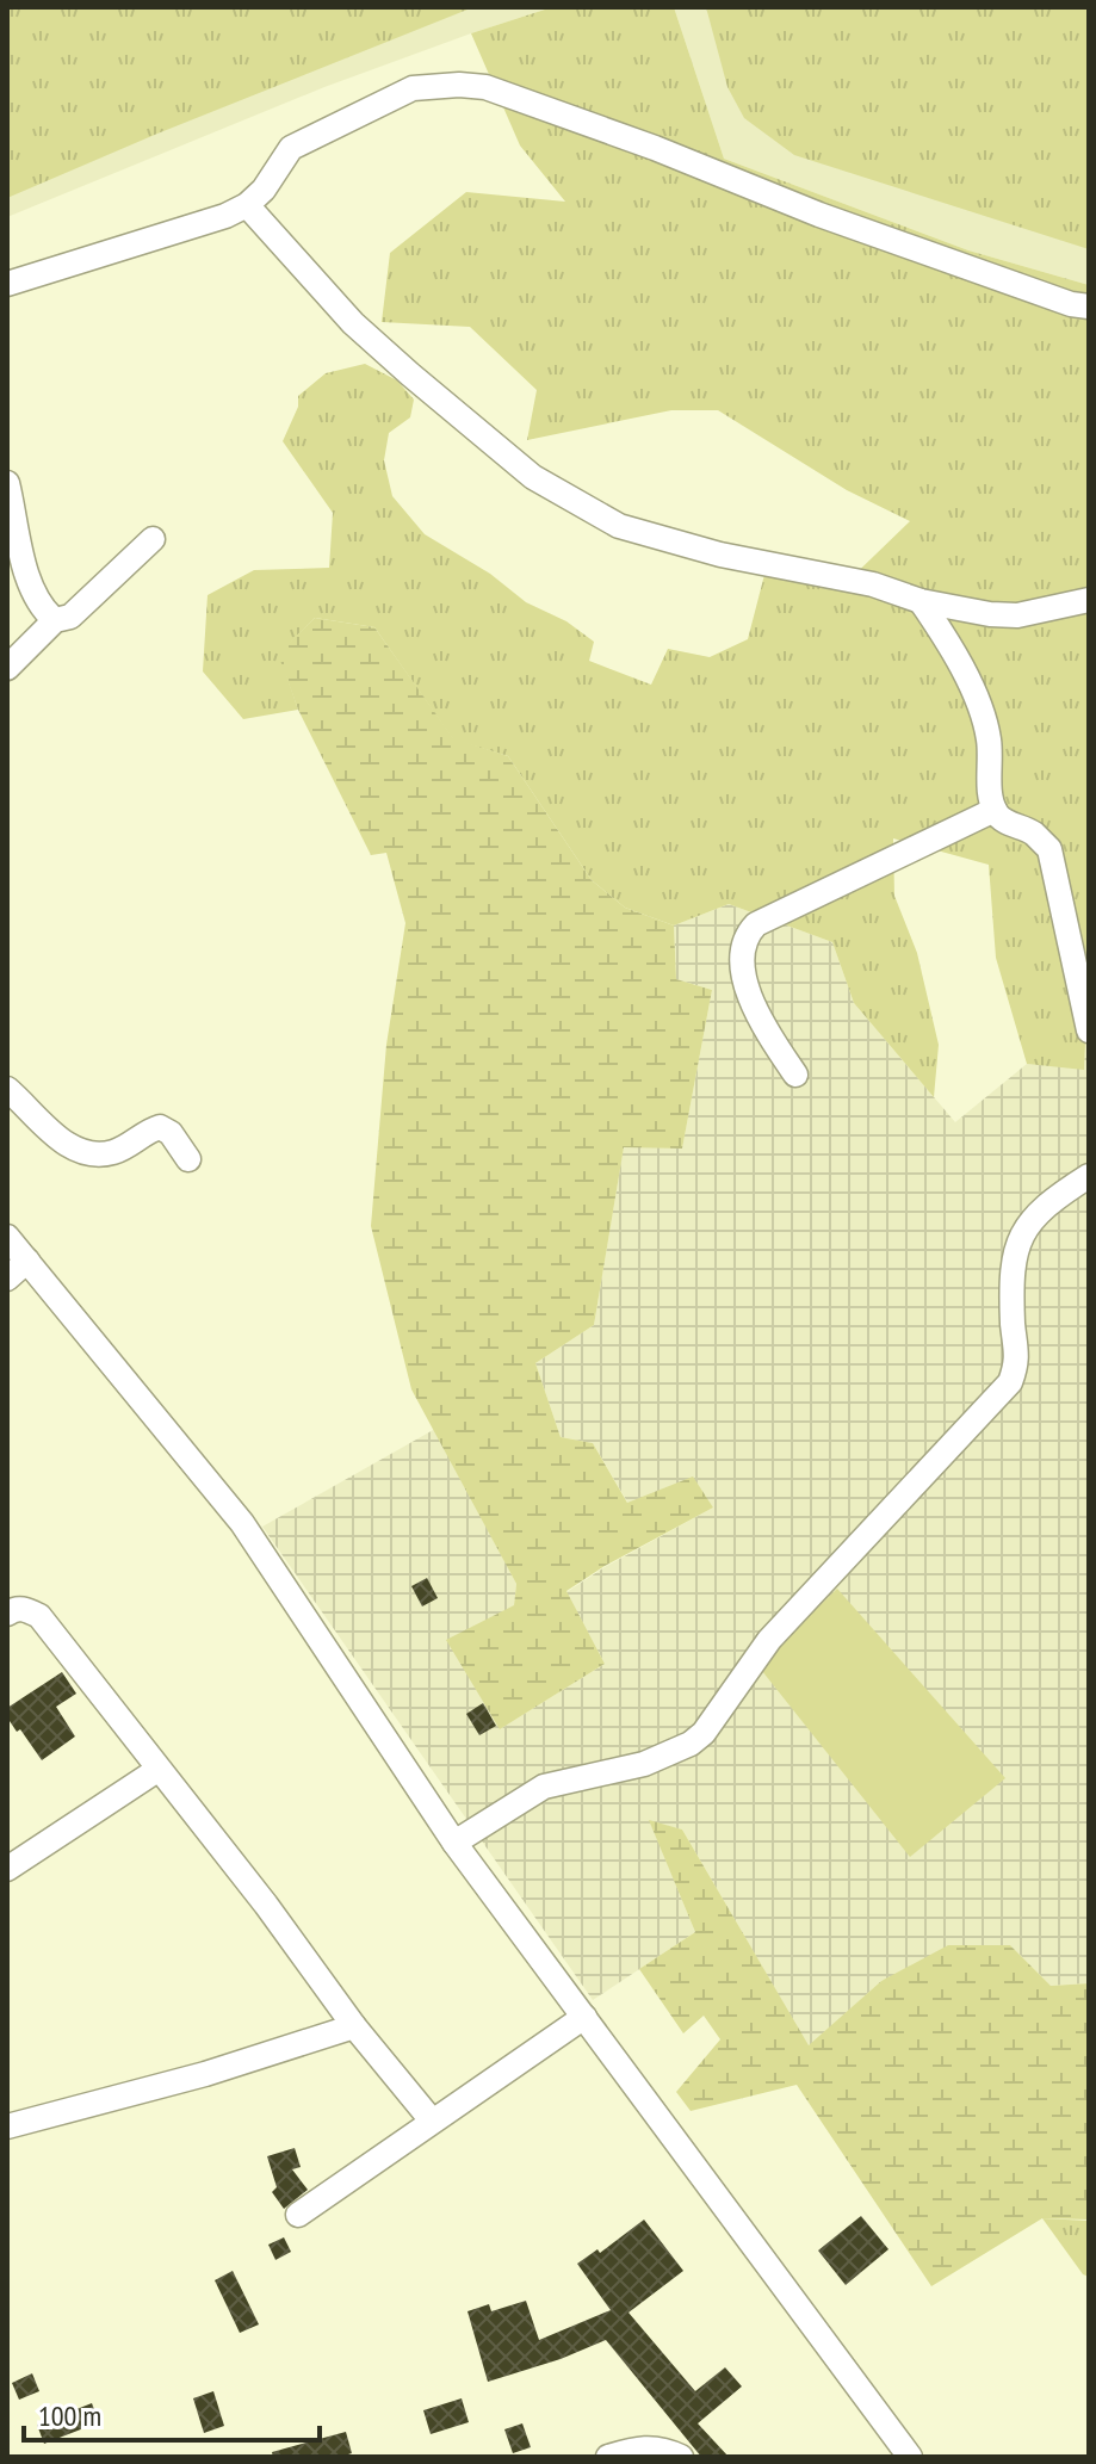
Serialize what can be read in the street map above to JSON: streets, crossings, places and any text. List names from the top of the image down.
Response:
{
  "scale_bar": "100 m"
}
